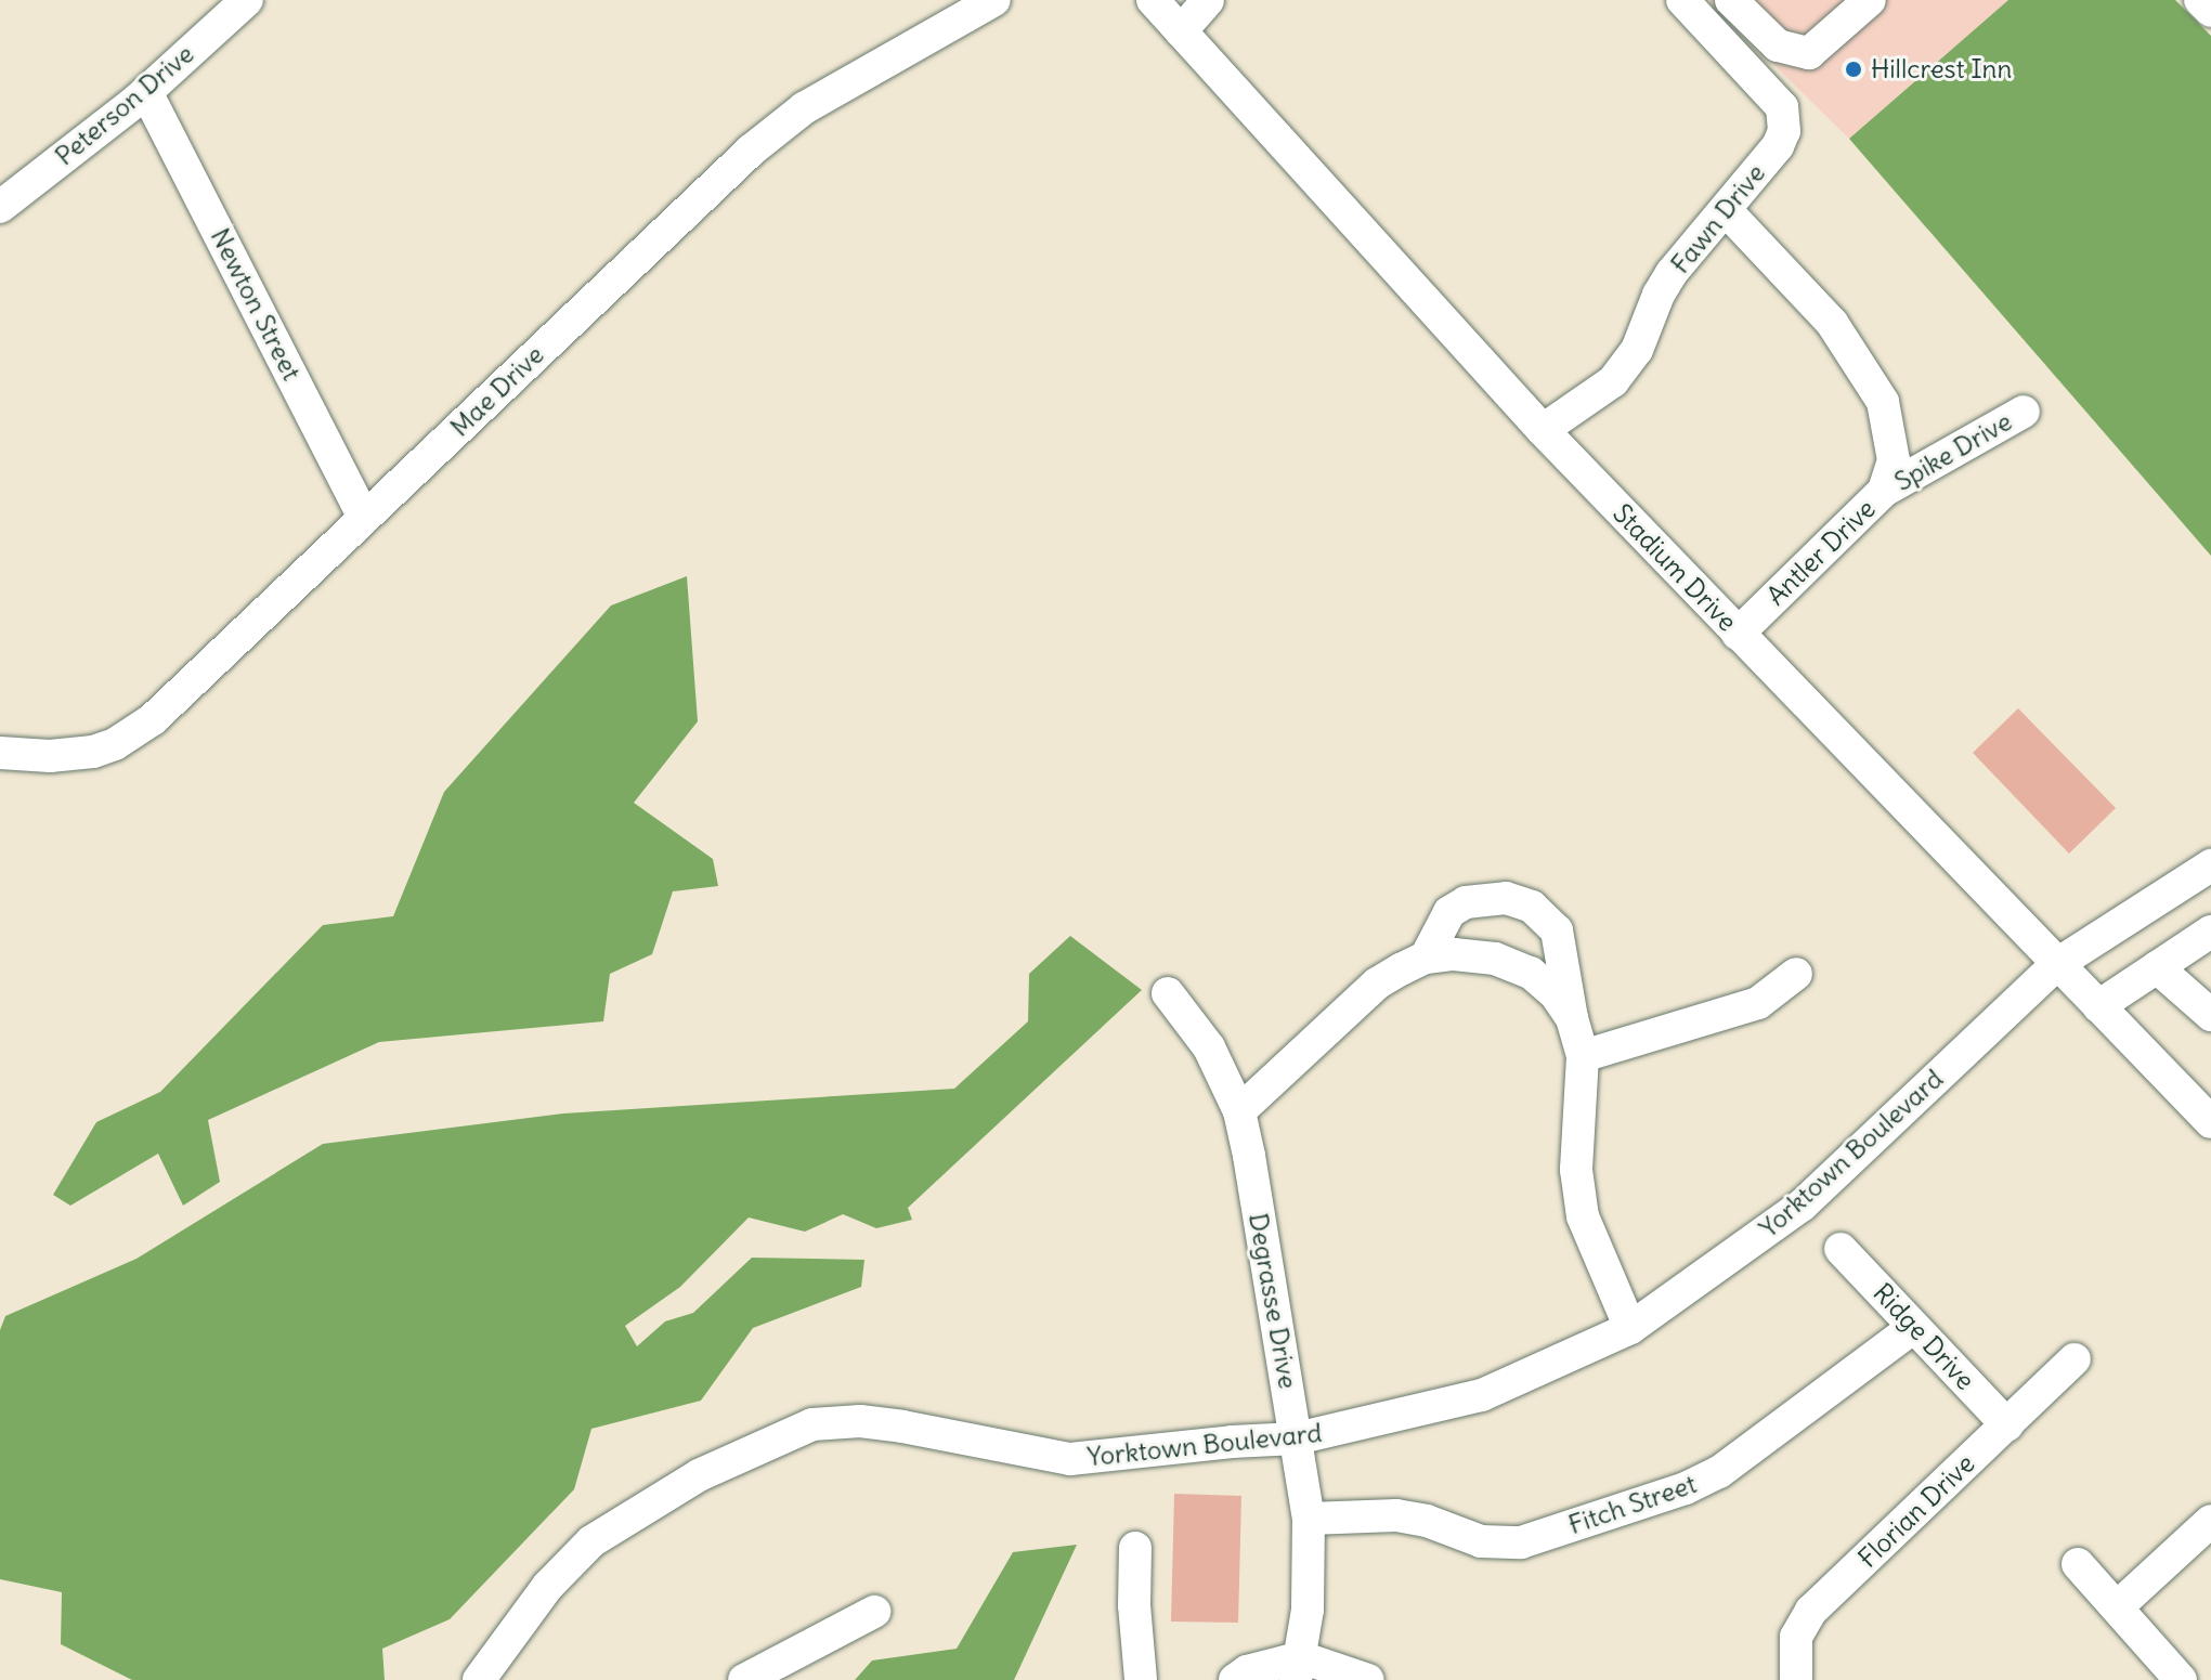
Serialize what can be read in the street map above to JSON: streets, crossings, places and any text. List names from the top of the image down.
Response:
{
  "streets": {
    "street": [
      "Peterson Drive",
      "Fawn Drive",
      "Newton Street",
      "Mae Drive",
      "Spike Drive",
      "Antler Drive",
      "Stadium Drive",
      "Yorktown Boulevard",
      "Degrasse Drive",
      "Ridge Drive",
      "Fitch Street",
      "Florian Drive"
    ]
  },
  "crossings": [
    ["Peterson Drive", "Newton Street"],
    ["Fawn Drive", "Antler Drive"],
    ["Fawn Drive", "Stadium Drive"],
    ["Newton Street", "Mae Drive"],
    ["Spike Drive", "Antler Drive"],
    ["Antler Drive", "Stadium Drive"],
    ["Stadium Drive", "Yorktown Boulevard"],
    ["Yorktown Boulevard", "Degrasse Drive"],
    ["Degrasse Drive", "Fitch Street"],
    ["Ridge Drive", "Fitch Street"],
    ["Ridge Drive", "Florian Drive"]
  ],
  "places": ["Hillcrest Inn"]
}
